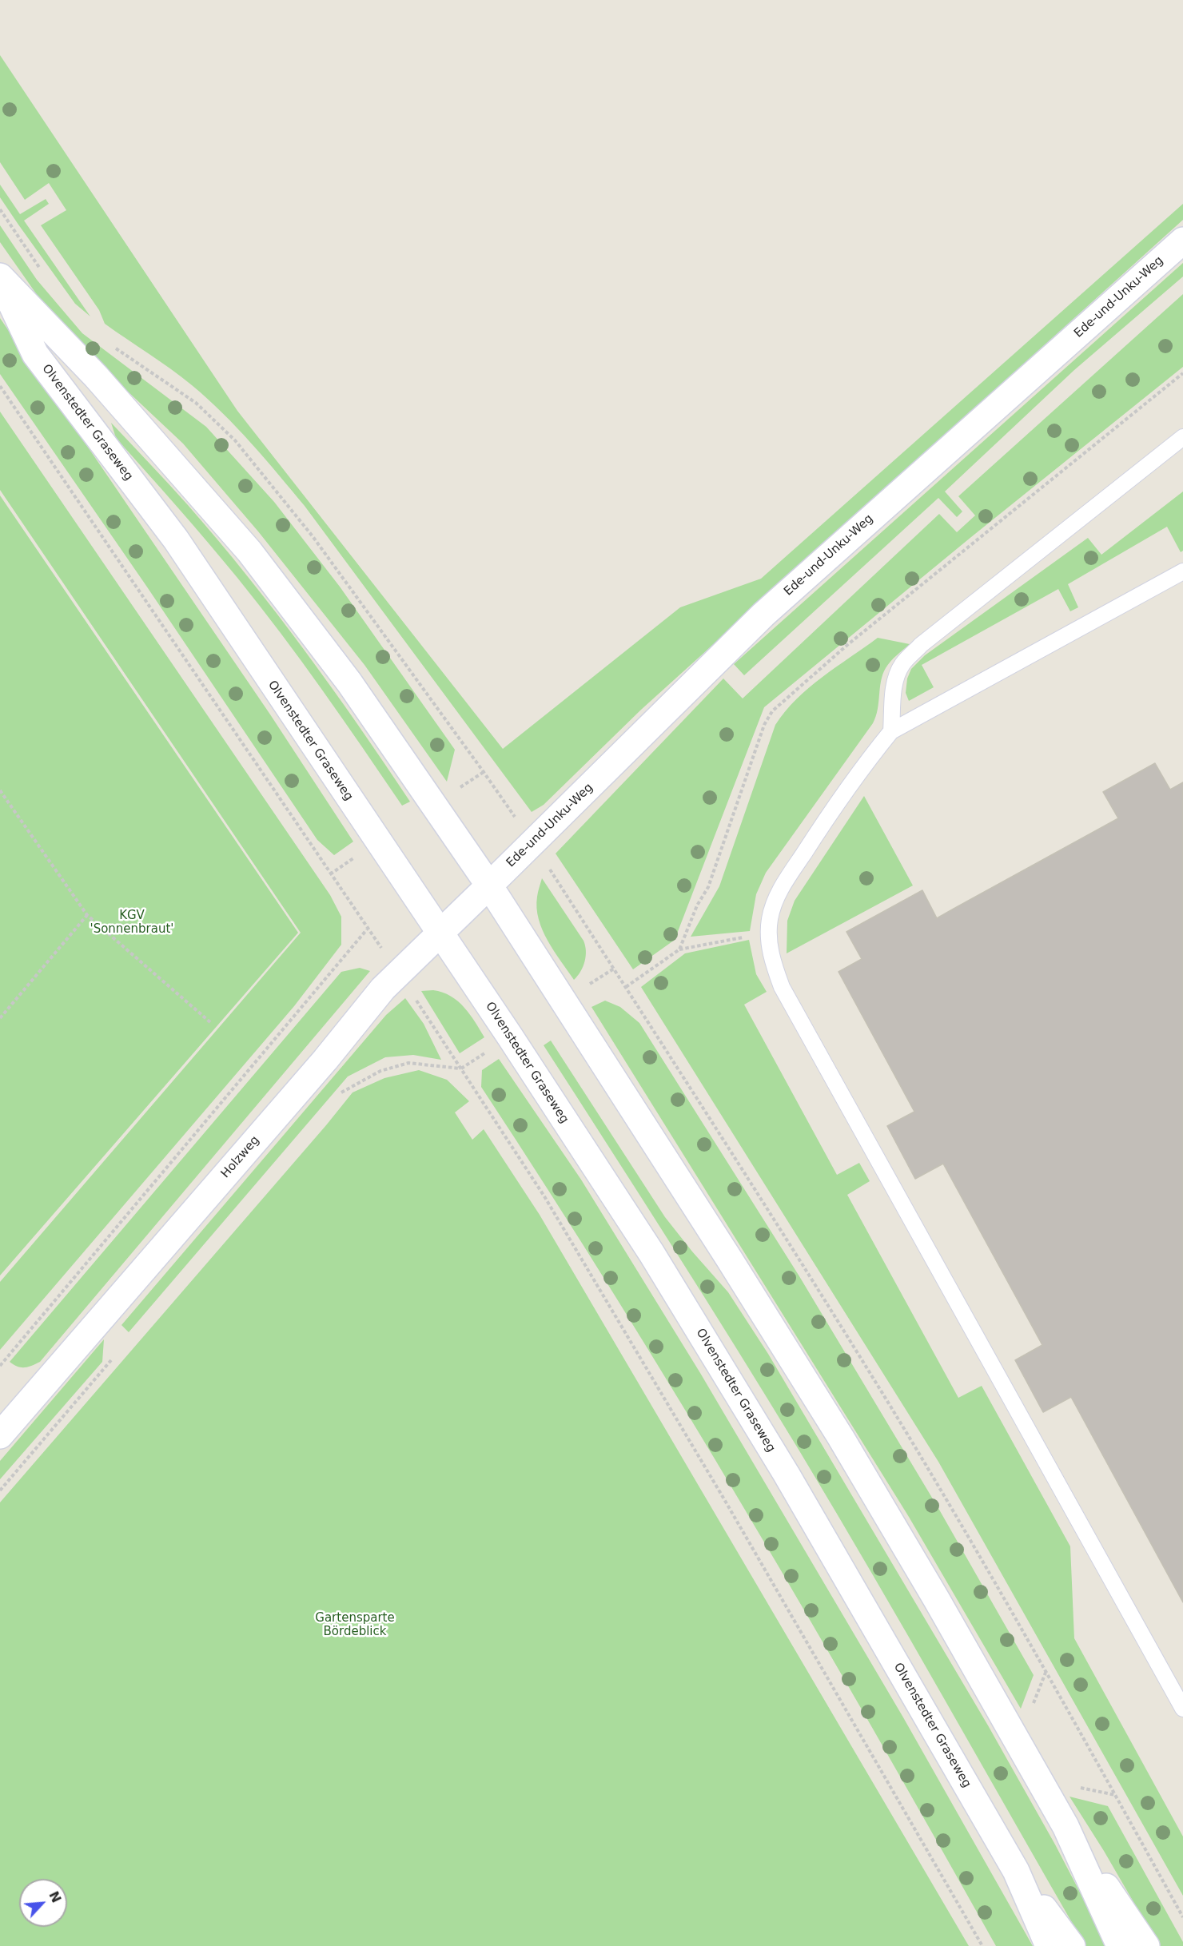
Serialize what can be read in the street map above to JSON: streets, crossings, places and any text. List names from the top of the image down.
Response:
{
  "streets": {
    "main road": ["Ede-und-Unku-Weg", "Olvenstedter Graseweg", "Holzweg"]
  },
  "crossings": [
    ["Ede-und-Unku-Weg", "Holzweg"],
    ["Olvenstedter Graseweg", "Holzweg"]
  ],
  "parks": ["KGV 'Sonnenbraut'", "Gartensparte Bördeblick"],
  "north": "top right"
}
